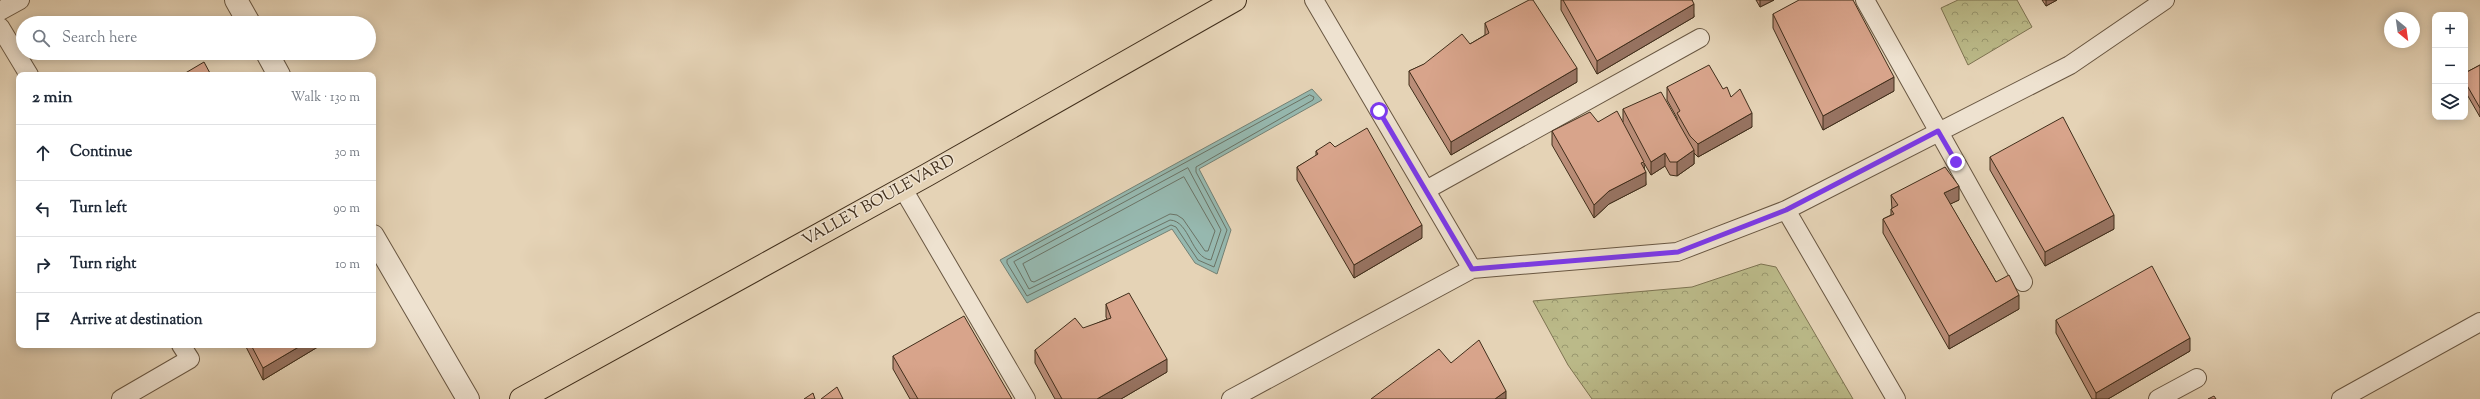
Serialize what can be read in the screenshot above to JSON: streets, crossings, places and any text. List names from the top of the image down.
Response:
{
  "streets": {
    "main road": ["VALLEY BOULEVARD"]
  },
  "north": "bottom right",
  "page": {
    "map_buttons": ["+", "−"],
    "search": "Search here",
    "heading": ["2 min", "Walk · 130 m"],
    "list": [
      ["Continue", "30 m"],
      ["Turn left", "90 m"],
      ["Turn right", "10 m"],
      "Arrive at destination"
    ]
  }
}
